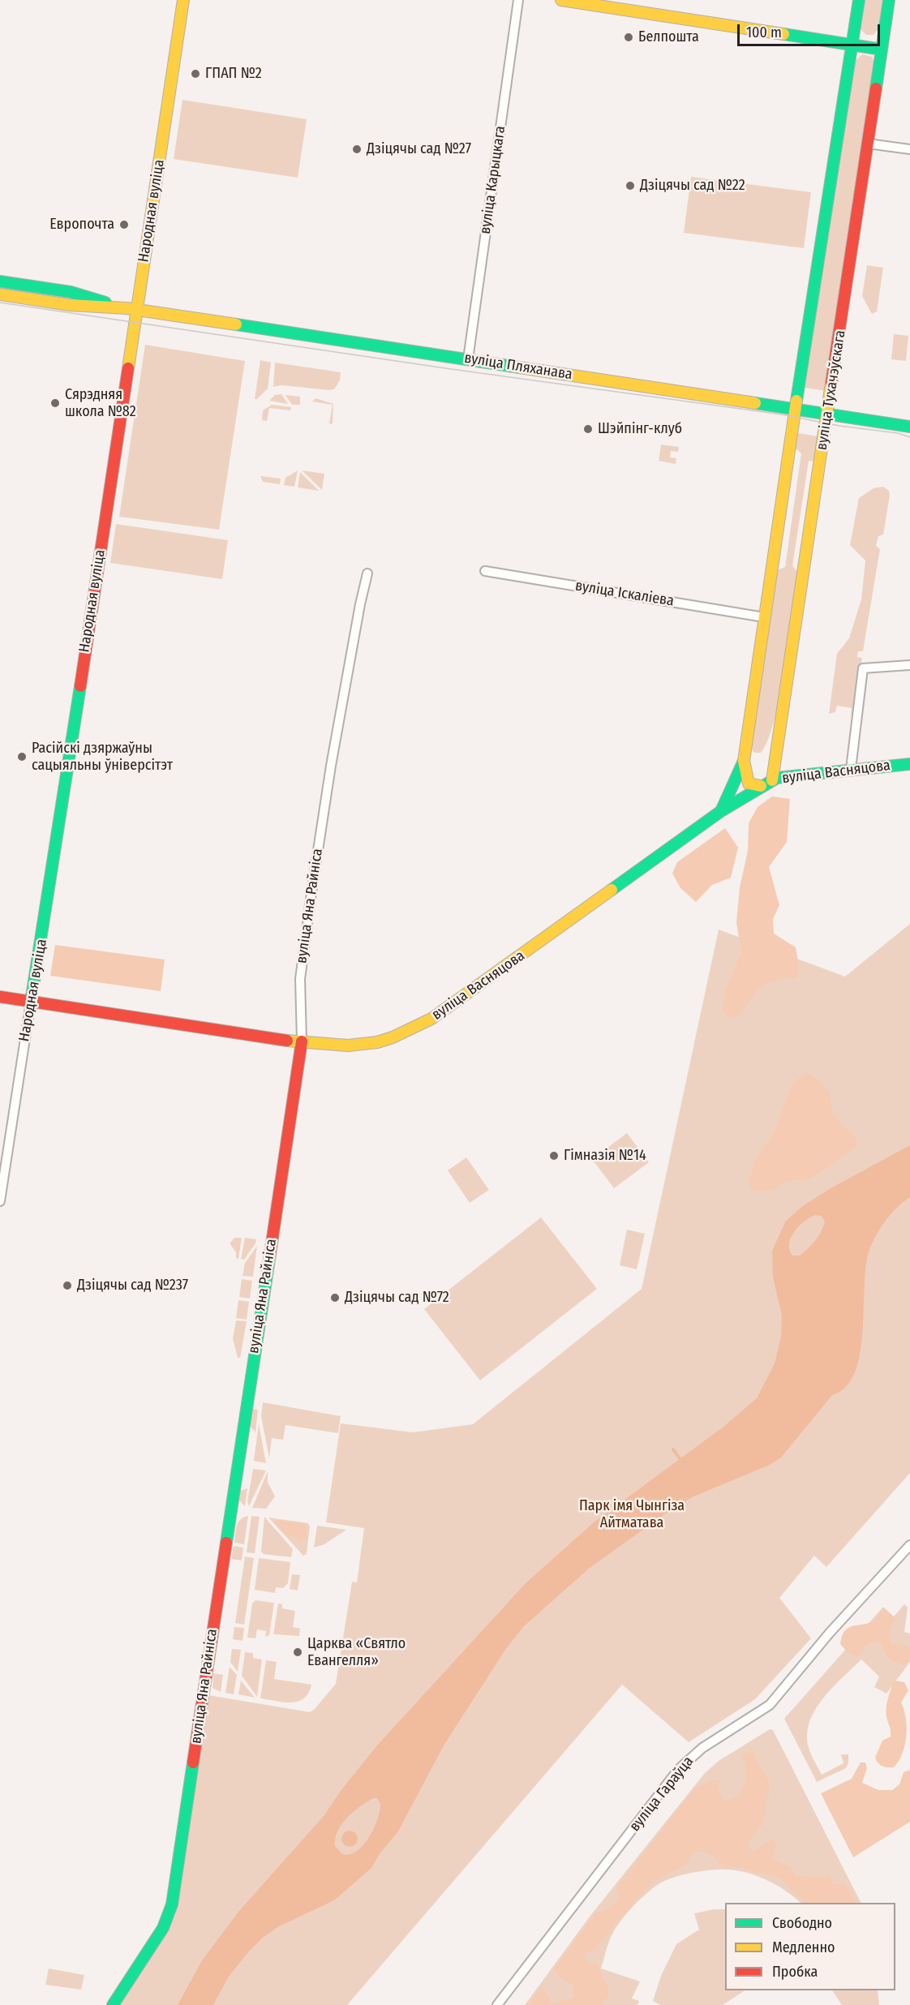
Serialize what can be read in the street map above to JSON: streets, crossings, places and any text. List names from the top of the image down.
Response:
{
  "streets": {
    "street": [
      "вуліца Карыцкага",
      "Народная вуліца",
      "вуліца Пляханава",
      "вуліца Тухачэўскага",
      "вуліца Іскаліева",
      "вуліца Васняцова",
      "вуліца Яна Райніса",
      "вуліца Гараўца"
    ]
  },
  "crossings": [
    ["вуліца Карыцкага", "вуліца Пляханава"],
    ["Народная вуліца", "вуліца Пляханава"],
    ["Народная вуліца", "вуліца Васняцова"],
    ["вуліца Пляханава", "вуліца Тухачэўскага"],
    ["вуліца Тухачэўскага", "вуліца Васняцова"],
    ["вуліца Васняцова", "вуліца Яна Райніса"]
  ],
  "parks": ["Парк імя Чынгіза Айтматава"],
  "places": [
    "Белпошта",
    "ГПАП №2",
    "Дзіцячы сад №27",
    "Дзіцячы сад №22",
    "Европочта",
    "Сярэдняя школа №82",
    "Шэйпінг-клуб",
    "Расійскі дзяржаўны сацыяльны ўніверсітэт",
    "Гімназія №14",
    "Дзіцячы сад №237",
    "Дзіцячы сад №72",
    "Царква «Святло Евангелля»"
  ],
  "legend": ["Свободно", "Медленно", "Пробка"],
  "scale_bar": "100 m"
}
